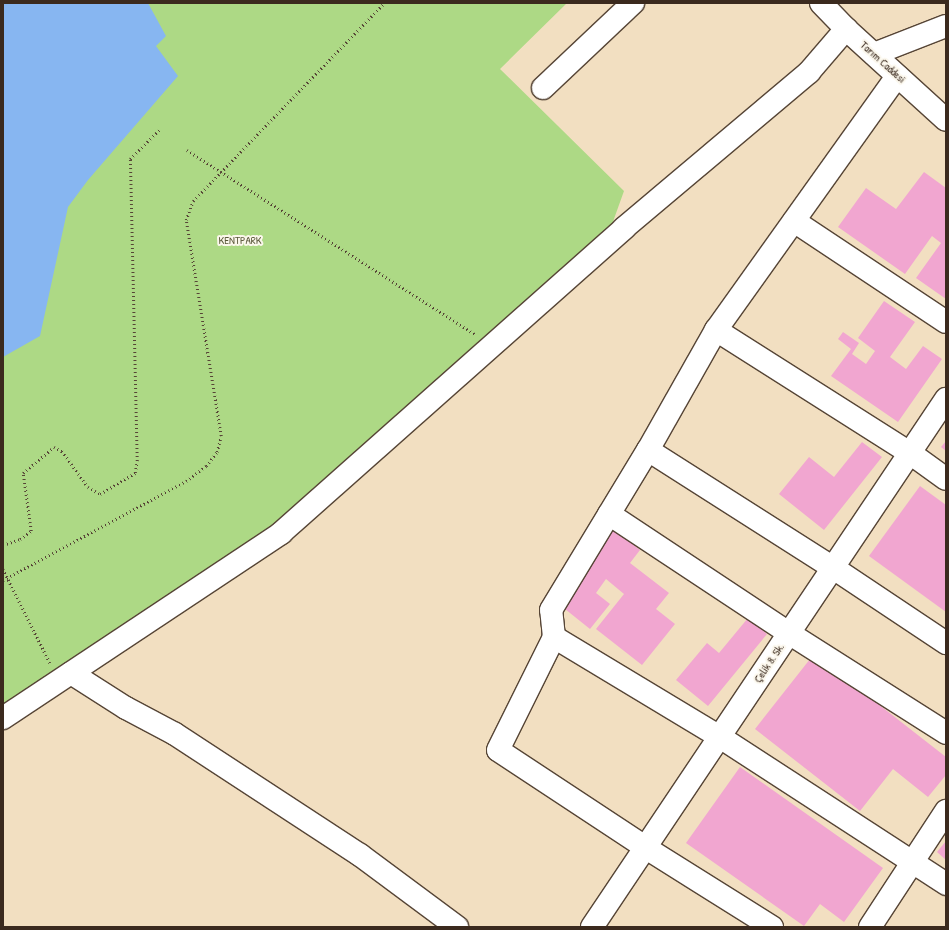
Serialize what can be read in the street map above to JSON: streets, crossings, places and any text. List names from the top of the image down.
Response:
{
  "streets": {
    "street": ["Tarım Caddesi", "Çelik 8. Sk."]
  },
  "parks": ["KENTPARK"]
}
